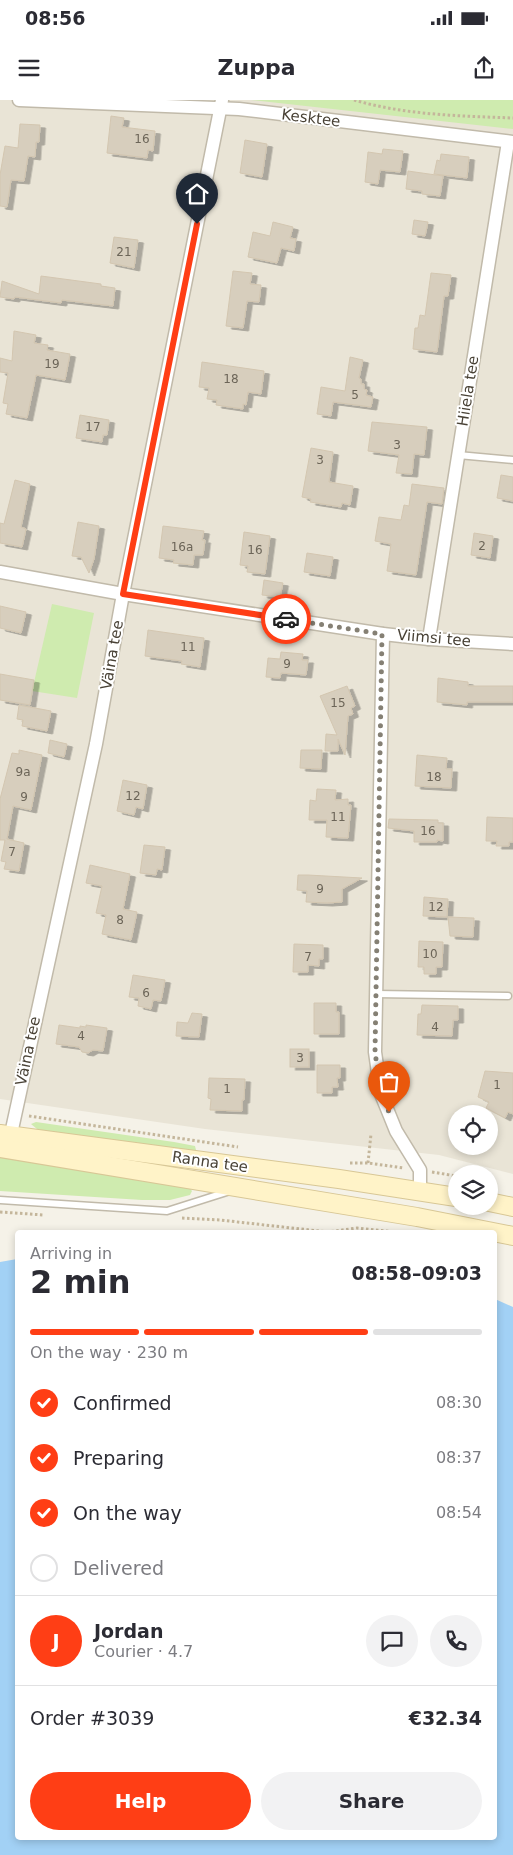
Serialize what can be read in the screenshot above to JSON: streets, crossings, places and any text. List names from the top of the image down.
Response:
{
  "streets": {
    "main road": ["Ranna tee"],
    "street": [
      "Kesktee",
      "Hiiela tee",
      "Viimsi tee",
      "Väina tee"
    ]
  },
  "crossings": [
    ["Kesktee", "Hiiela tee"],
    ["Kesktee", "Väina tee"],
    ["Hiiela tee", "Viimsi tee"],
    ["Viimsi tee", "Väina tee"],
    ["Väina tee", "Ranna tee"]
  ],
  "house_numbers": [
    "16",
    "21",
    "19",
    "18",
    "5",
    "17",
    "3",
    "3",
    "2",
    "16a",
    "16",
    "11",
    "9",
    "15",
    "9a",
    "18",
    "12",
    "9",
    "11",
    "16",
    "7",
    "9",
    "12",
    "8",
    "10",
    "7",
    "6",
    "4",
    "4",
    "3",
    "1",
    "1"
  ],
  "page": {
    "status": "08:56",
    "header": "Zuppa",
    "heading": ["2 min", "Arriving in", "08:58–09:03"],
    "panel": [
      "Jordan",
      "Courier · 4.7",
      "Order #3039",
      "€32.34"
    ],
    "bar": "On the way · 230 m",
    "list": [
      ["Confirmed", "08:30"],
      ["Preparing", "08:37"],
      ["On the way", "08:54"],
      "Delivered"
    ],
    "round": "J",
    "buttons": ["Help", "Share"]
  }
}
